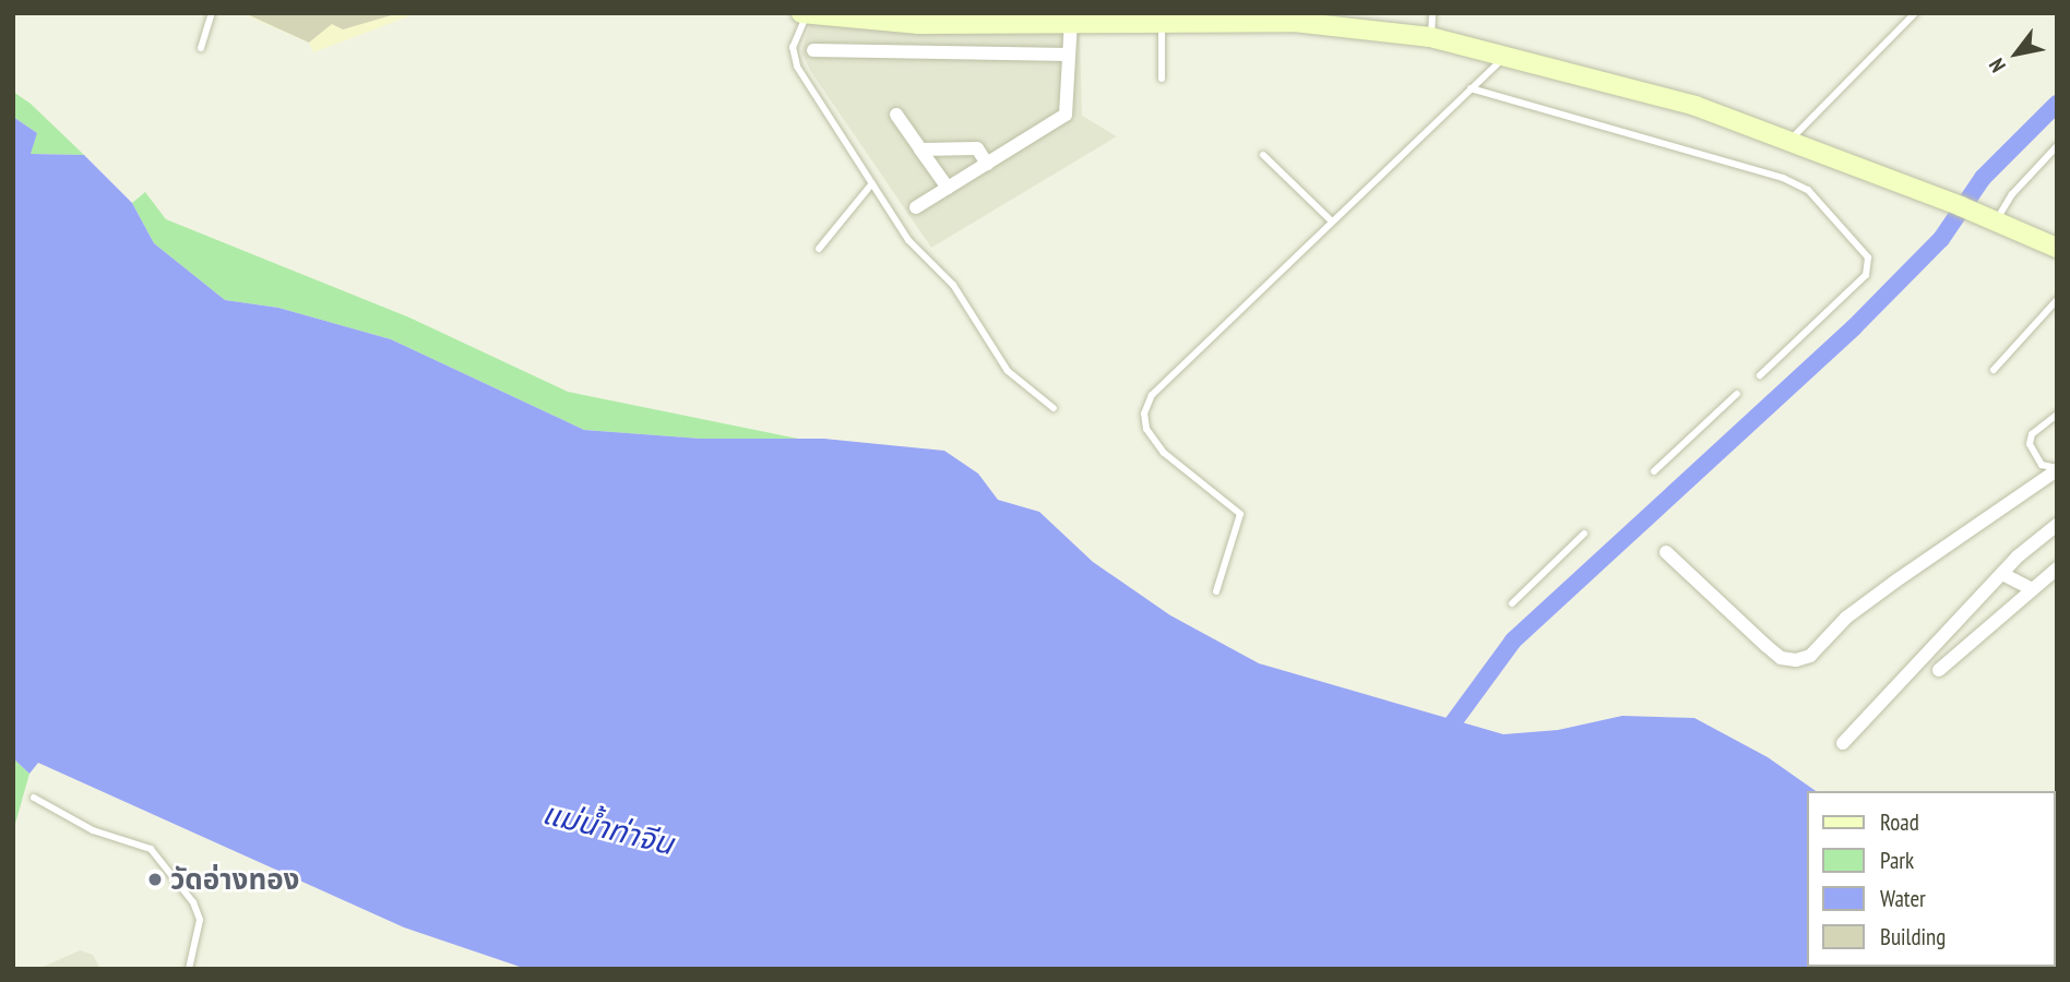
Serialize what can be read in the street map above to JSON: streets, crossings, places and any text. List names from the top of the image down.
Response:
{
  "water": ["แม่น้ำท่าจีน"],
  "places": ["วัดอ่างทอง"],
  "legend": [
    "Road",
    "Park",
    "Water",
    "Building"
  ],
  "north": "bottom left"
}
